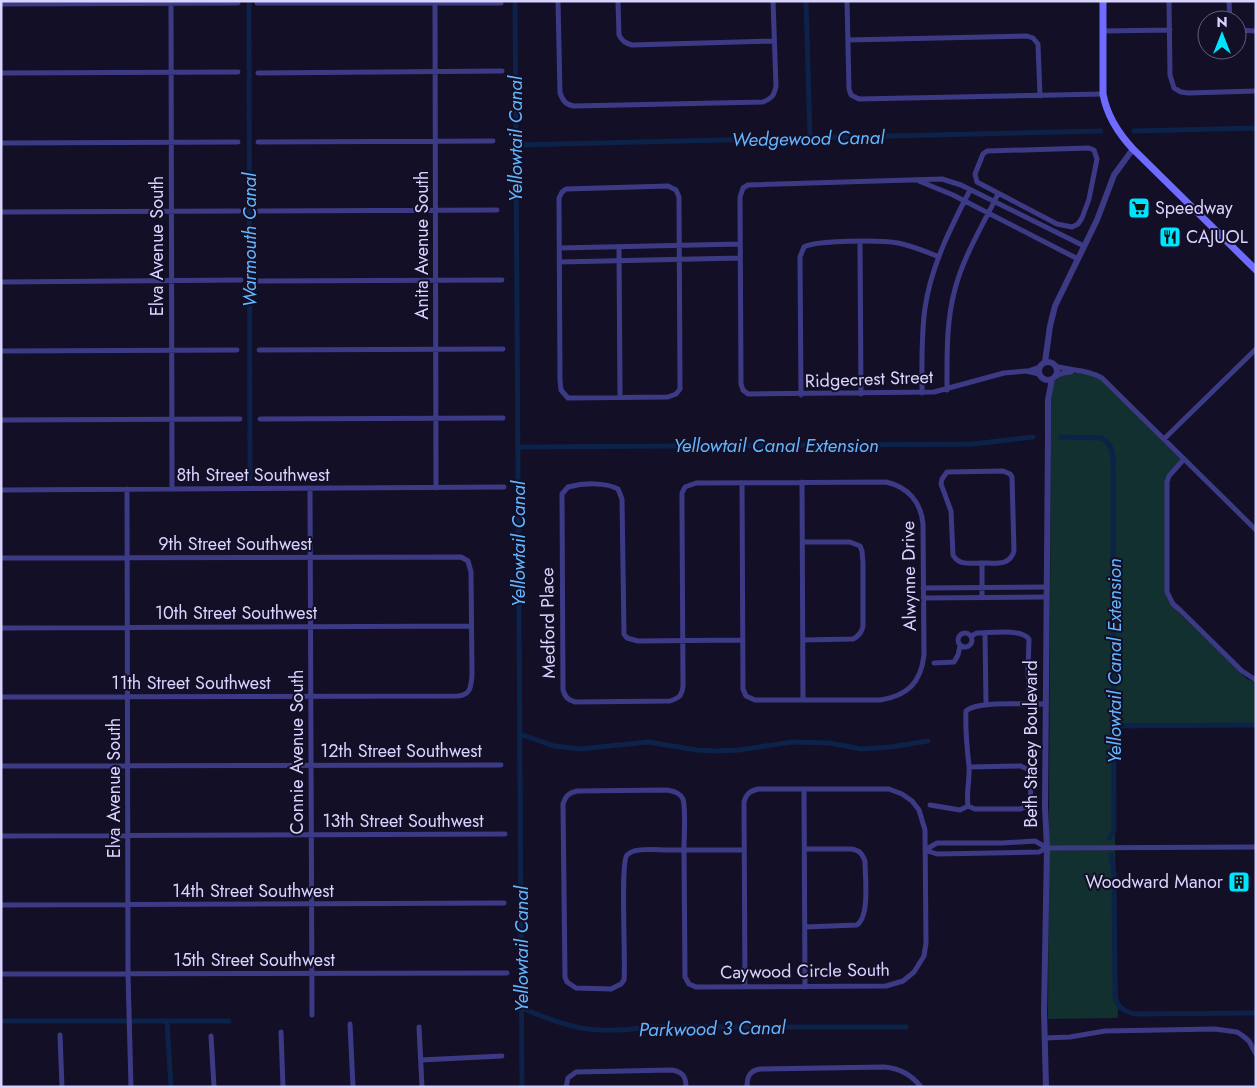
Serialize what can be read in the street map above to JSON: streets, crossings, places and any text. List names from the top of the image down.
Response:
{
  "streets": {
    "street": [
      "Anita Avenue South",
      "Elva Avenue South",
      "Ridgecrest Street",
      "8th Street Southwest",
      "9th Street Southwest",
      "Alwynne Drive",
      "10th Street Southwest",
      "Medford Place",
      "11th Street Southwest",
      "Beth Stacey Boulevard",
      "12th Street Southwest",
      "Connie Avenue South",
      "13th Street Southwest",
      "14th Street Southwest",
      "15th Street Southwest",
      "Caywood Circle South"
    ]
  },
  "crossings": [
    ["Anita Avenue South", "8th Street Southwest"],
    ["Elva Avenue South", "8th Street Southwest"],
    ["Elva Avenue South", "9th Street Southwest"],
    ["Elva Avenue South", "10th Street Southwest"],
    ["Elva Avenue South", "11th Street Southwest"],
    ["Elva Avenue South", "12th Street Southwest"],
    ["Elva Avenue South", "13th Street Southwest"],
    ["Elva Avenue South", "14th Street Southwest"],
    ["Elva Avenue South", "15th Street Southwest"],
    ["8th Street Southwest", "Connie Avenue South"],
    ["9th Street Southwest", "10th Street Southwest"],
    ["9th Street Southwest", "11th Street Southwest"],
    ["9th Street Southwest", "Connie Avenue South"],
    ["Alwynne Drive", "Medford Place"],
    ["10th Street Southwest", "11th Street Southwest"],
    ["10th Street Southwest", "Connie Avenue South"],
    ["11th Street Southwest", "Connie Avenue South"],
    ["12th Street Southwest", "Connie Avenue South"],
    ["Connie Avenue South", "13th Street Southwest"],
    ["Connie Avenue South", "14th Street Southwest"],
    ["Connie Avenue South", "15th Street Southwest"]
  ],
  "water": [
    "Wedgewood Canal",
    "Yellowtail Canal",
    "Warmouth Canal",
    "Yellowtail Canal Extension",
    "Parkwood 3 Canal"
  ],
  "places": {
    "supermarket": ["Speedway"],
    "restaurant": ["CAJUOL"],
    "building": ["Woodward Manor"]
  },
  "north": "top"
}
